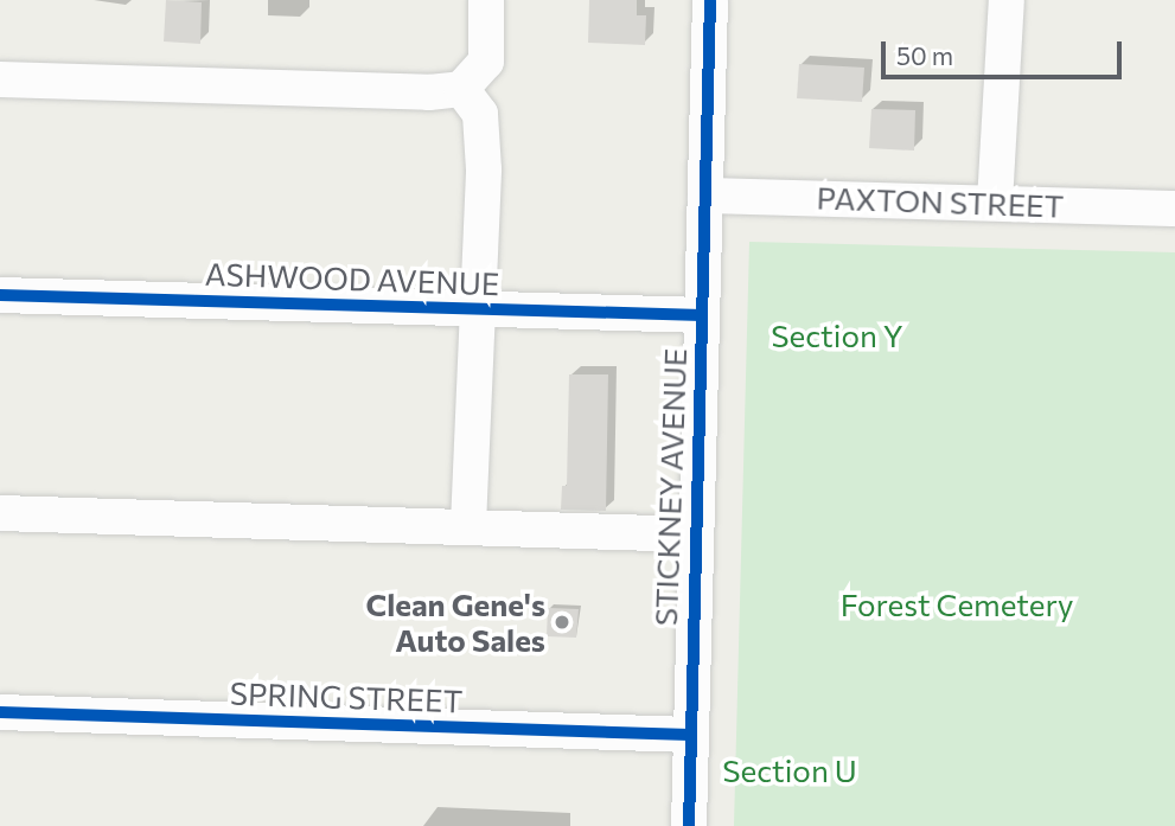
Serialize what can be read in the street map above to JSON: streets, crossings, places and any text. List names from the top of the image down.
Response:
{
  "streets": {
    "street": [
      "PAXTON STREET",
      "ASHWOOD AVENUE",
      "STICKNEY AVENUE",
      "SPRING STREET"
    ]
  },
  "crossings": [
    ["PAXTON STREET", "STICKNEY AVENUE"],
    ["ASHWOOD AVENUE", "STICKNEY AVENUE"],
    ["STICKNEY AVENUE", "SPRING STREET"]
  ],
  "parks": ["Section Y", "Forest Cemetery", "Section U"],
  "places": ["Clean Gene's Auto Sales"],
  "scale_bar": "50 m"
}
